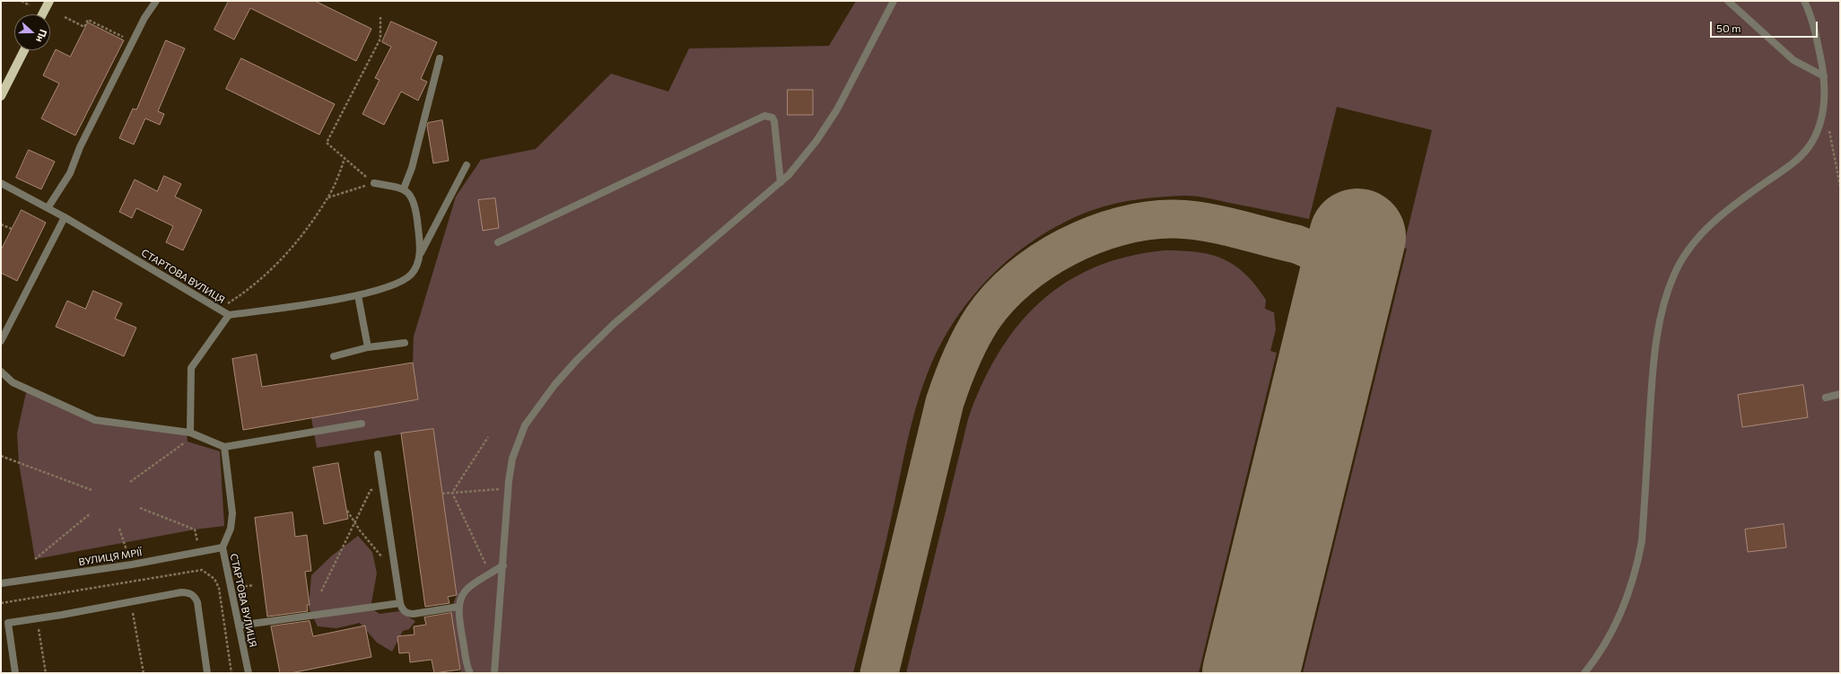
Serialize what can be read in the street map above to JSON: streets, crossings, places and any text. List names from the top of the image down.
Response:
{
  "streets": {
    "street": ["СТАРТОВА ВУЛИЦЯ", "ВУЛИЦЯ МРІЇ"]
  },
  "crossings": [
    ["СТАРТОВА ВУЛИЦЯ", "ВУЛИЦЯ МРІЇ"]
  ],
  "scale_bar": "50 m",
  "north": "right"
}
